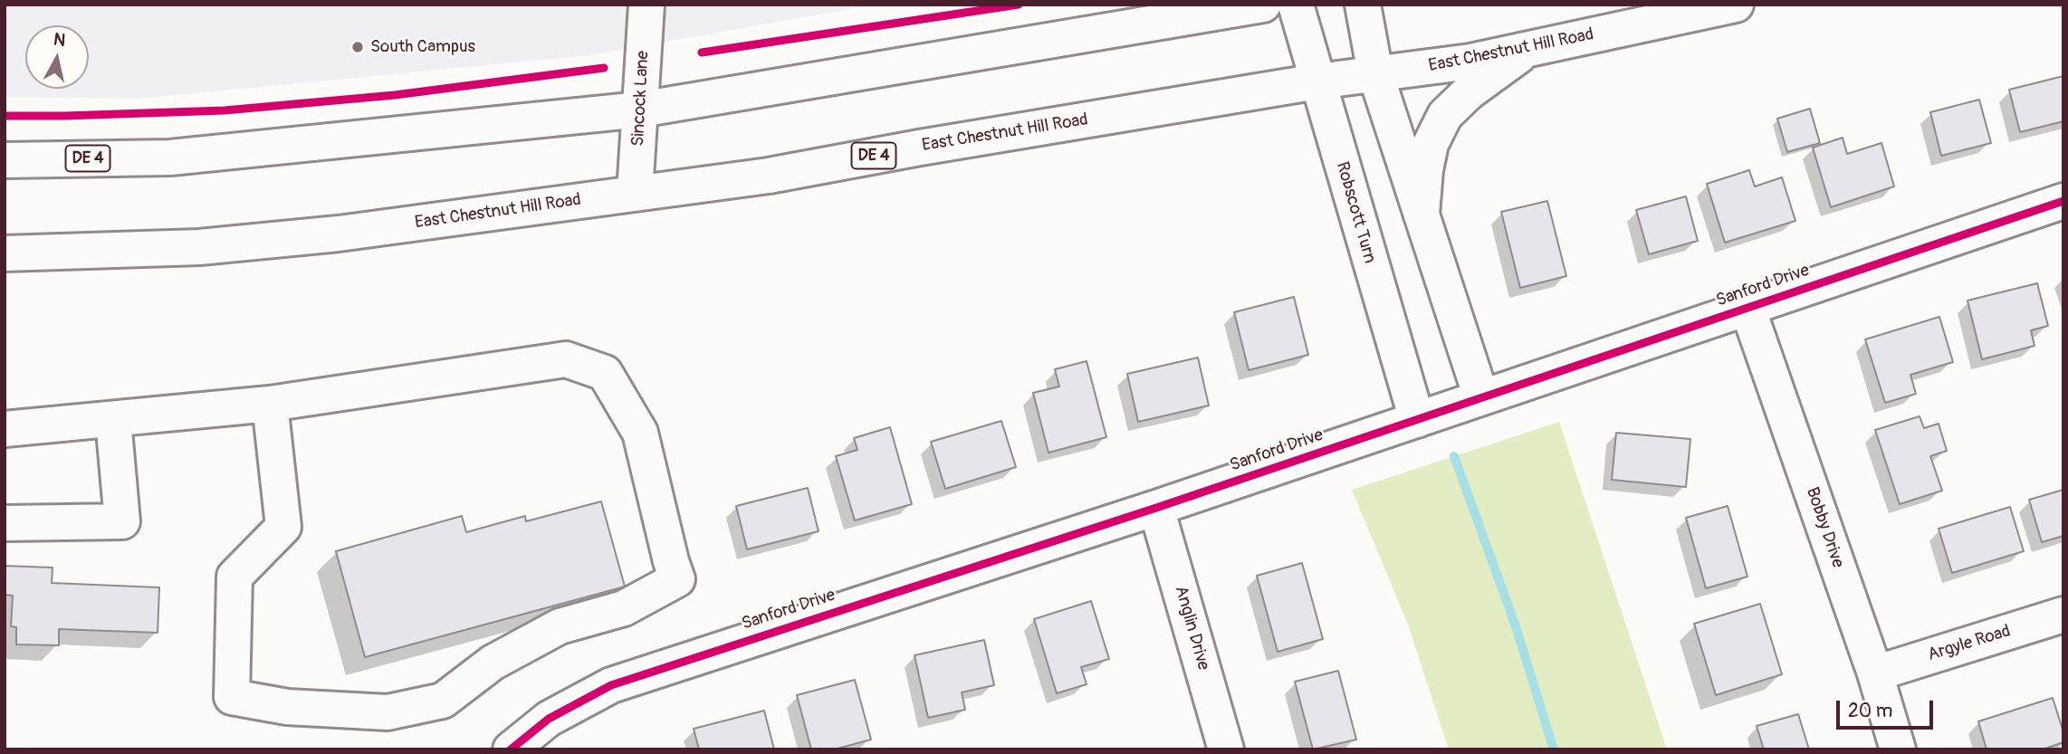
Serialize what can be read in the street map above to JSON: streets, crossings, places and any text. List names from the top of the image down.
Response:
{
  "streets": {
    "street": [
      "East Chestnut Hill Road",
      "Sincock Lane",
      "DE 4",
      "Robscott Turn",
      "Sanford Drive",
      "Bobby Drive",
      "Anglin Drive",
      "Argyle Road"
    ]
  },
  "crossings": [
    ["East Chestnut Hill Road", "Sincock Lane"],
    ["East Chestnut Hill Road", "Robscott Turn"],
    ["Sincock Lane", "DE 4"],
    ["Robscott Turn", "Sanford Drive"],
    ["Sanford Drive", "Bobby Drive"],
    ["Sanford Drive", "Anglin Drive"],
    ["Bobby Drive", "Argyle Road"]
  ],
  "places": ["South Campus"],
  "scale_bar": "20 m",
  "north": "top"
}
